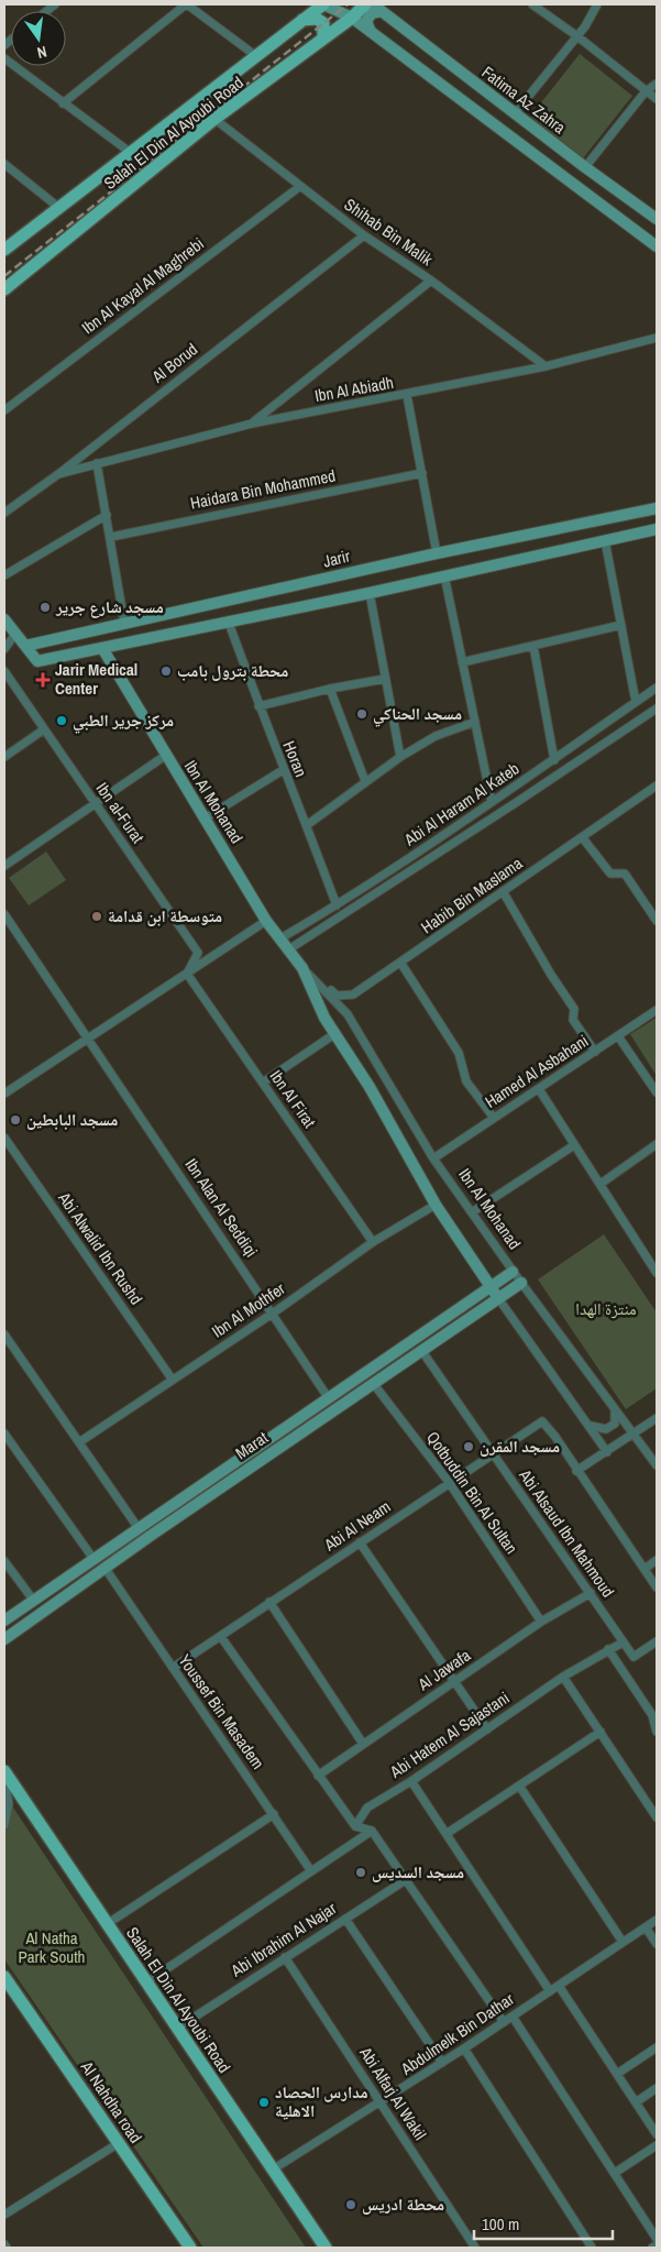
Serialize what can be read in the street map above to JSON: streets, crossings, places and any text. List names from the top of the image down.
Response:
{
  "streets": {
    "main road": [
      "Fatima Az Zahra",
      "Salah El Din Al Ayoubi Road",
      "Jarir",
      "Ibn Al Mohanad",
      "Marat",
      "Al Nahdha road"
    ],
    "street": [
      "Shihab Bin Malik",
      "Ibn Al Kayal Al Maghrebi",
      "Al Borud",
      "Ibn Al Abiadh",
      "Haidara Bin Mohammed",
      "Horan",
      "Abi Al Haram Al Kateb",
      "Ibn al-Furat",
      "Habib Bin Maslama",
      "Hamed Al Asbahani",
      "Ibn Al Firat",
      "Ibn Alan Al Seddiqi",
      "Abi Alwalid Ibn Rushd",
      "Ibn Al Mothfer",
      "Qotbuddin Bin Al Sultan",
      "Abi Al Neam",
      "Abi Alsaud Ibn Mahmoud",
      "Al Jawafa",
      "Youssef Bin Masadem",
      "Abi Hatem Al Sajastani",
      "Abi Ibrahim Al Najar",
      "Abdulmelk Bin Dathar",
      "Abi Alfarj Al Wakil"
    ]
  },
  "crossings": [
    ["Salah El Din Al Ayoubi Road", "Shihab Bin Malik"],
    ["Salah El Din Al Ayoubi Road", "Abi Ibrahim Al Najar"],
    ["Salah El Din Al Ayoubi Road", "Abdulmelk Bin Dathar"],
    ["Shihab Bin Malik", "Ibn Al Kayal Al Maghrebi"],
    ["Shihab Bin Malik", "Al Borud"],
    ["Shihab Bin Malik", "Ibn Al Abiadh"],
    ["Al Borud", "Ibn Al Abiadh"],
    ["Horan", "Abi Al Haram Al Kateb"],
    ["Ibn Al Mohanad", "Abi Al Haram Al Kateb"],
    ["Ibn Al Mohanad", "Habib Bin Maslama"],
    ["Ibn Al Mohanad", "Hamed Al Asbahani"],
    ["Ibn Al Mohanad", "Ibn Al Mothfer"],
    ["Ibn Al Mohanad", "Marat"],
    ["Ibn al-Furat", "Ibn Al Firat"],
    ["Ibn Al Firat", "Ibn Al Mothfer"],
    ["Ibn Alan Al Seddiqi", "Ibn Al Mothfer"],
    ["Ibn Alan Al Seddiqi", "Marat"],
    ["Abi Alwalid Ibn Rushd", "Ibn Al Mothfer"],
    ["Marat", "Qotbuddin Bin Al Sultan"],
    ["Marat", "Abi Alsaud Ibn Mahmoud"],
    ["Marat", "Youssef Bin Masadem"],
    ["Qotbuddin Bin Al Sultan", "Abi Al Neam"],
    ["Qotbuddin Bin Al Sultan", "Al Jawafa"],
    ["Abi Al Neam", "Abi Alsaud Ibn Mahmoud"],
    ["Abi Al Neam", "Youssef Bin Masadem"],
    ["Abi Alsaud Ibn Mahmoud", "Al Jawafa"],
    ["Abi Alsaud Ibn Mahmoud", "Abi Hatem Al Sajastani"],
    ["Abi Ibrahim Al Najar", "Abi Alfarj Al Wakil"],
    ["Abdulmelk Bin Dathar", "Abi Alfarj Al Wakil"]
  ],
  "parks": ["منتزة الهدا", "Al Natha Park South"],
  "places": {
    "other": [
      "مسجد شارع جرير",
      "محطة بترول بامب",
      "مسجد الحناكي",
      "مركز جرير الطبي",
      "متوسطة ابن قدامة",
      "مسجد البابطين",
      "مسجد المقرن",
      "مسجد السديس",
      "مدارس الحصاد الاهلية",
      "محطة ادريس"
    ],
    "health": ["Jarir Medical Center"]
  },
  "scale_bar": "100 m",
  "north": "bottom"
}
